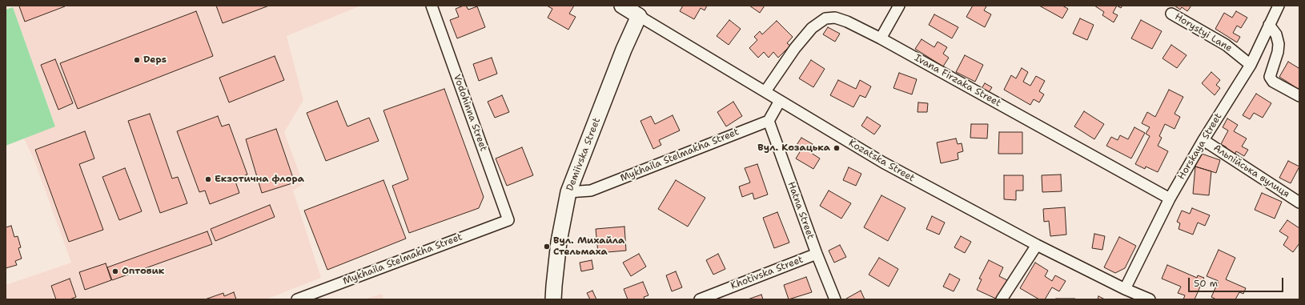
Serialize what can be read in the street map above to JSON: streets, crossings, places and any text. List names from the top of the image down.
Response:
{
  "streets": {
    "street": [
      "Horystyi Lane",
      "Ivana Firzaka Street",
      "Vodohinna Street",
      "Horskaya Street",
      "Demiivska Street",
      "Mykhaila Stelmakha Street",
      "Kozatska Street",
      "Альпійська вулиця",
      "Hatna Street",
      "Khotivska Street"
    ]
  },
  "crossings": [
    ["Horystyi Lane", "Horskaya Street"],
    ["Ivana Firzaka Street", "Horskaya Street"],
    ["Ivana Firzaka Street", "Kozatska Street"],
    ["Vodohinna Street", "Mykhaila Stelmakha Street"],
    ["Horskaya Street", "Kozatska Street"],
    ["Horskaya Street", "Альпійська вулиця"],
    ["Demiivska Street", "Mykhaila Stelmakha Street"],
    ["Demiivska Street", "Kozatska Street"],
    ["Mykhaila Stelmakha Street", "Hatna Street"],
    ["Hatna Street", "Khotivska Street"]
  ],
  "places": [
    "Deps",
    "Вул. Козацька",
    "Екзотична флора",
    "Вул. Михайла Стельмаха",
    "Оптовик"
  ],
  "scale_bar": "50 m"
}
